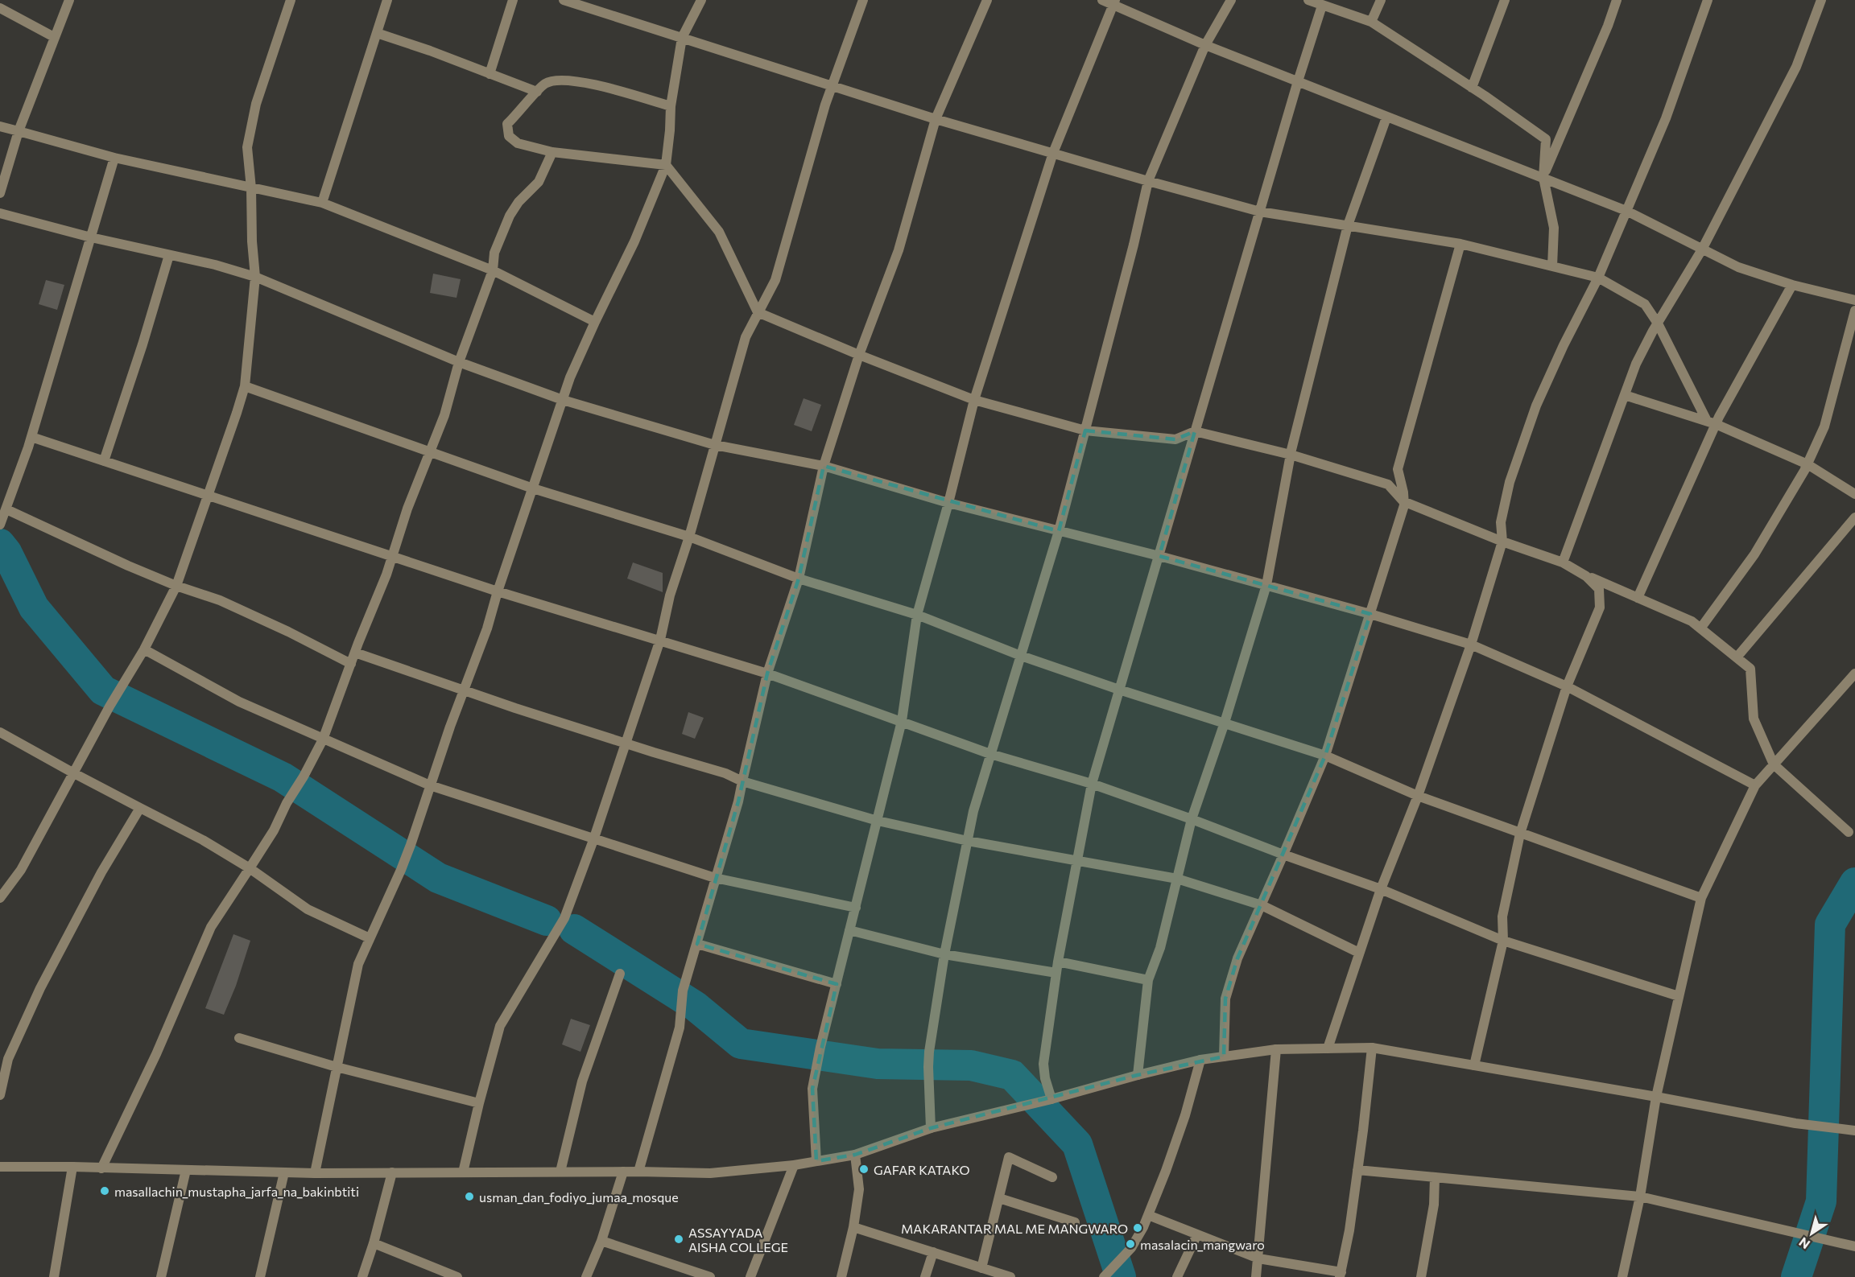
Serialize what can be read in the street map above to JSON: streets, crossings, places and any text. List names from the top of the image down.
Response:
{
  "places": [
    "GAFAR KATAKO",
    "masallachin_mustapha_jarfa_na_bakinbtiti",
    "usman_dan_fodiyo_jumaa_mosque",
    "MAKARANTAR MAL ME MANGWARO",
    "ASSAYYADA AISHA COLLEGE",
    "masalacin_mangwaro"
  ],
  "north": "bottom left"
}
